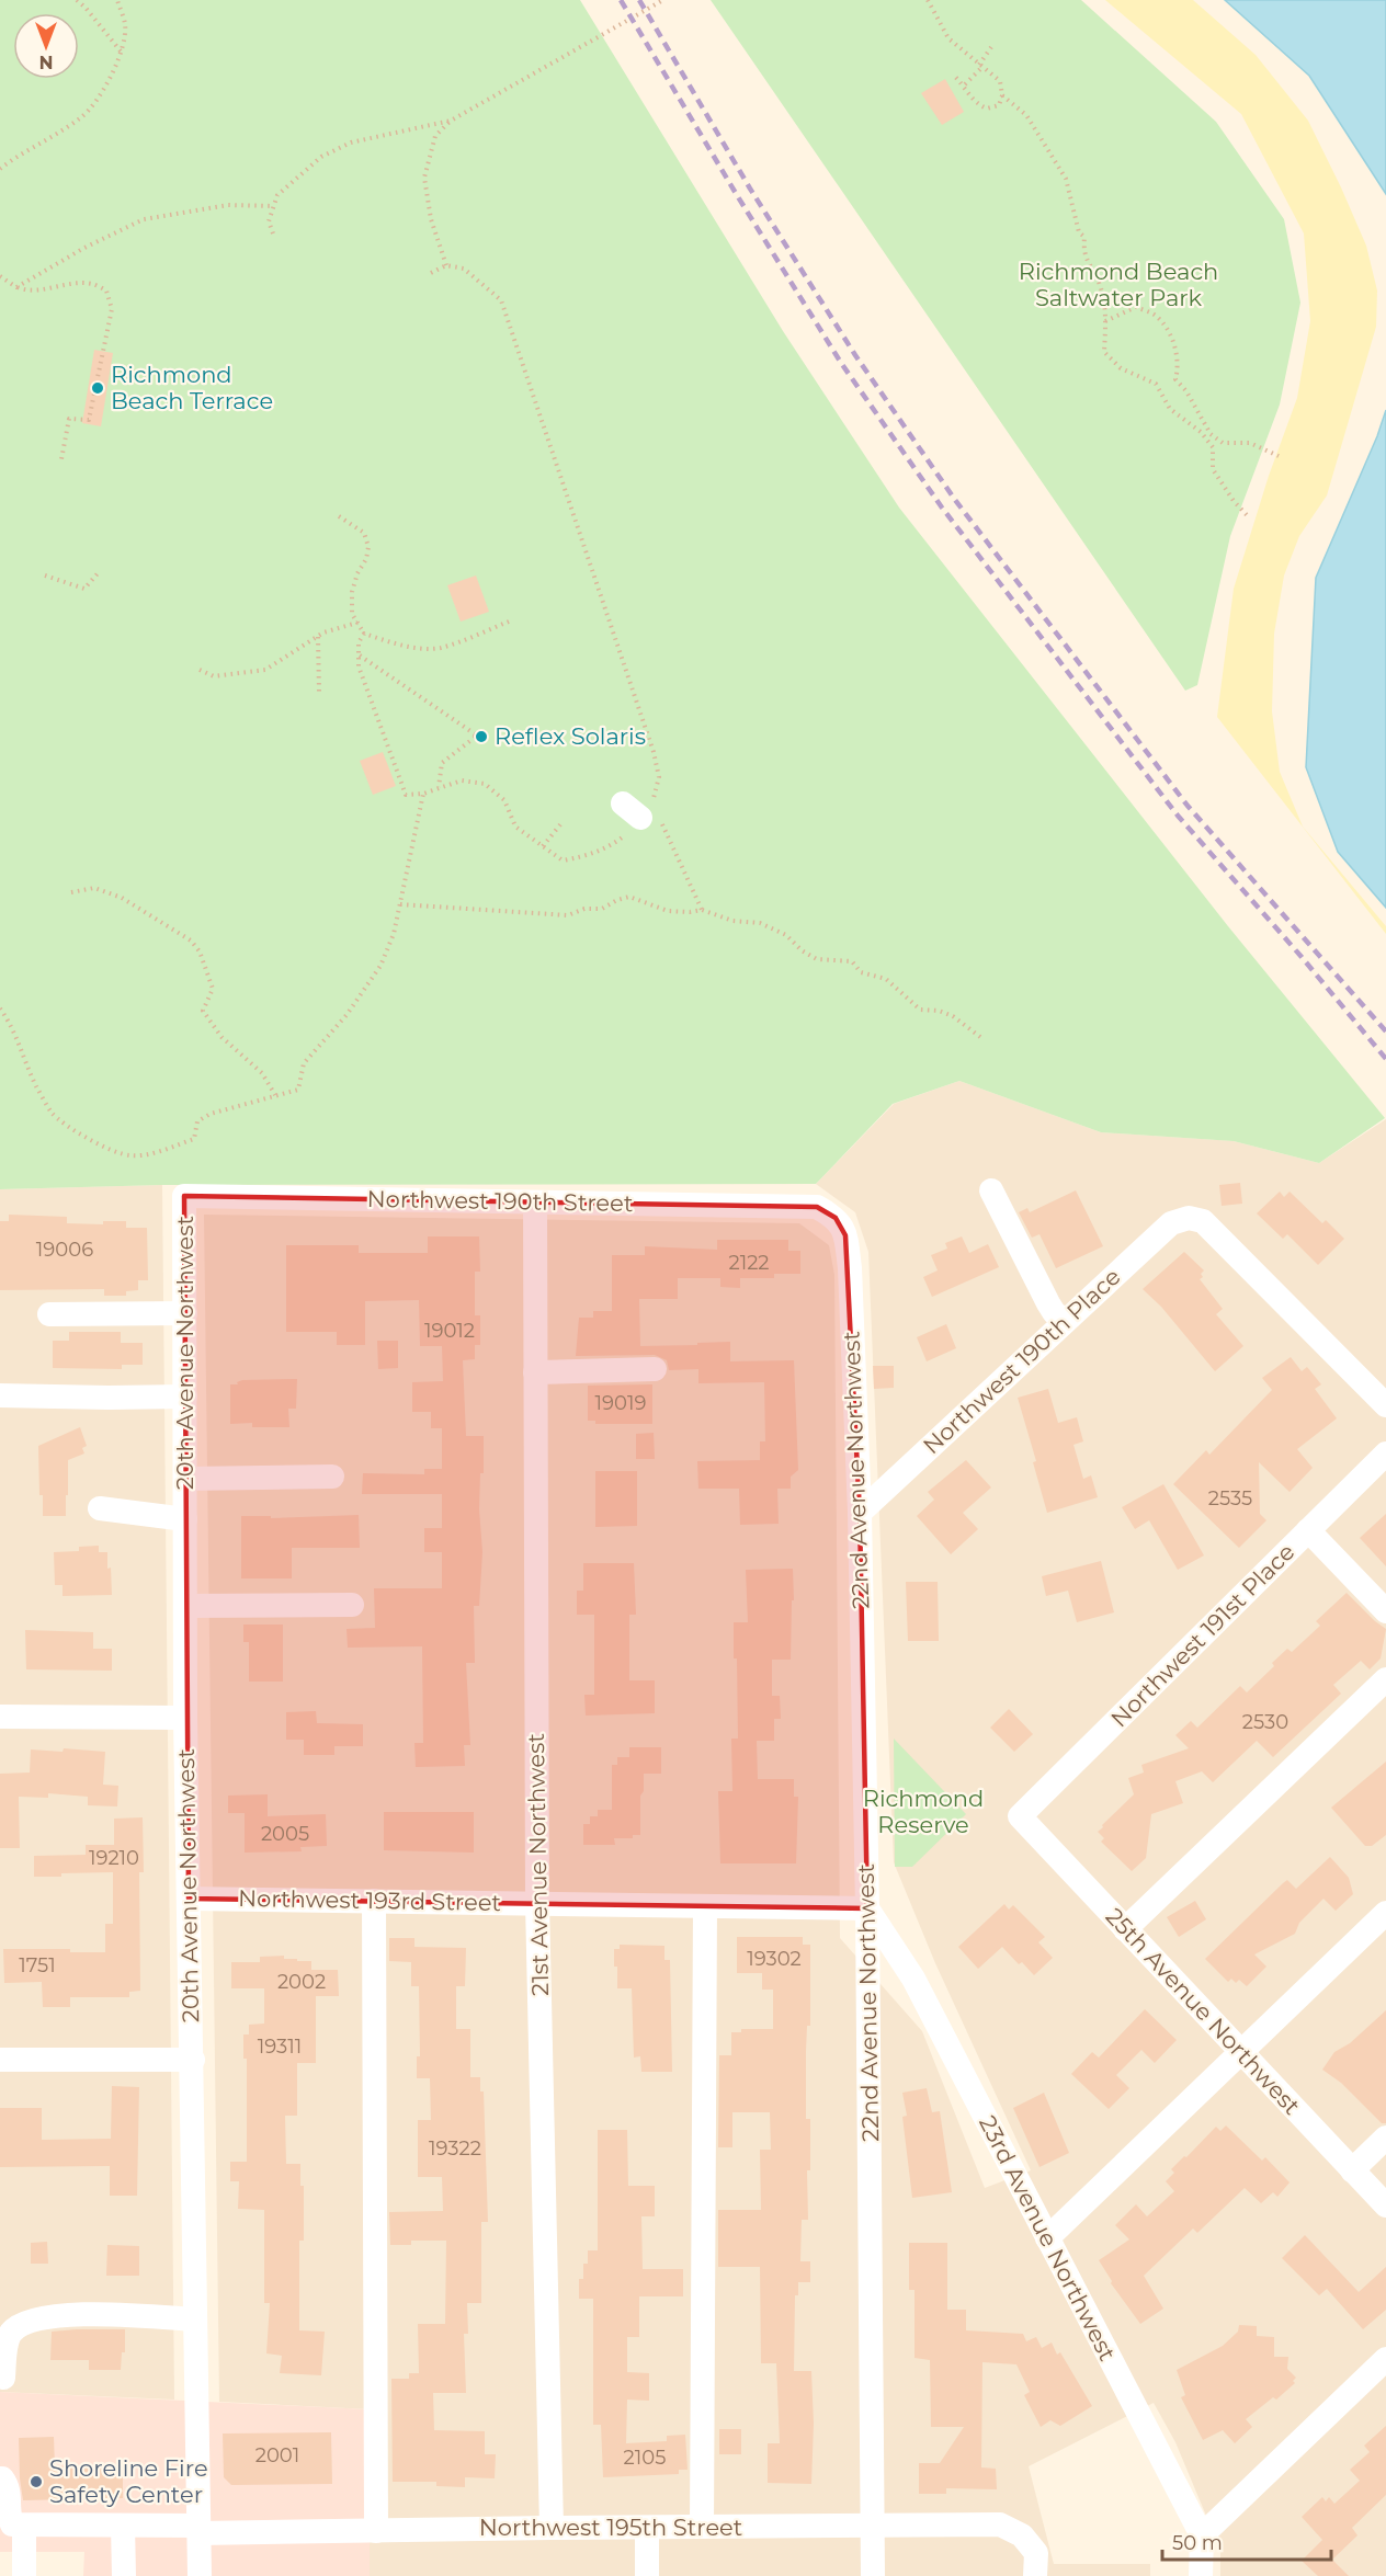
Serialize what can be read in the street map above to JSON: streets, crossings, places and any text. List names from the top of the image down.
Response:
{
  "streets": {
    "street": [
      "Northwest 190th Street",
      "20th Avenue Northwest",
      "Northwest 190th Place",
      "22nd Avenue Northwest",
      "Northwest 191st Place",
      "21st Avenue Northwest",
      "Northwest 193rd Street",
      "25th Avenue Northwest",
      "23rd Avenue Northwest",
      "Northwest 195th Street"
    ]
  },
  "crossings": [
    ["Northwest 190th Street", "20th Avenue Northwest"],
    ["Northwest 190th Street", "22nd Avenue Northwest"],
    ["Northwest 190th Street", "21st Avenue Northwest"],
    ["20th Avenue Northwest", "Northwest 193rd Street"],
    ["20th Avenue Northwest", "Northwest 195th Street"],
    ["Northwest 190th Place", "22nd Avenue Northwest"],
    ["22nd Avenue Northwest", "Northwest 193rd Street"],
    ["22nd Avenue Northwest", "23rd Avenue Northwest"],
    ["22nd Avenue Northwest", "Northwest 195th Street"],
    ["Northwest 191st Place", "25th Avenue Northwest"],
    ["21st Avenue Northwest", "Northwest 193rd Street"],
    ["21st Avenue Northwest", "Northwest 195th Street"],
    ["Northwest 193rd Street", "23rd Avenue Northwest"]
  ],
  "parks": ["Richmond Beach Saltwater Park", "Richmond Reserve"],
  "places": ["Richmond Beach Terrace", "Reflex Solaris", "Shoreline Fire Safety Center"],
  "house_numbers": [
    "19006",
    "2122",
    "19012",
    "19019",
    "2535",
    "2530",
    "2005",
    "19210",
    "19302",
    "1751",
    "2002",
    "19311",
    "19322",
    "2001",
    "2105"
  ],
  "scale_bar": "50 m",
  "north": "bottom"
}
